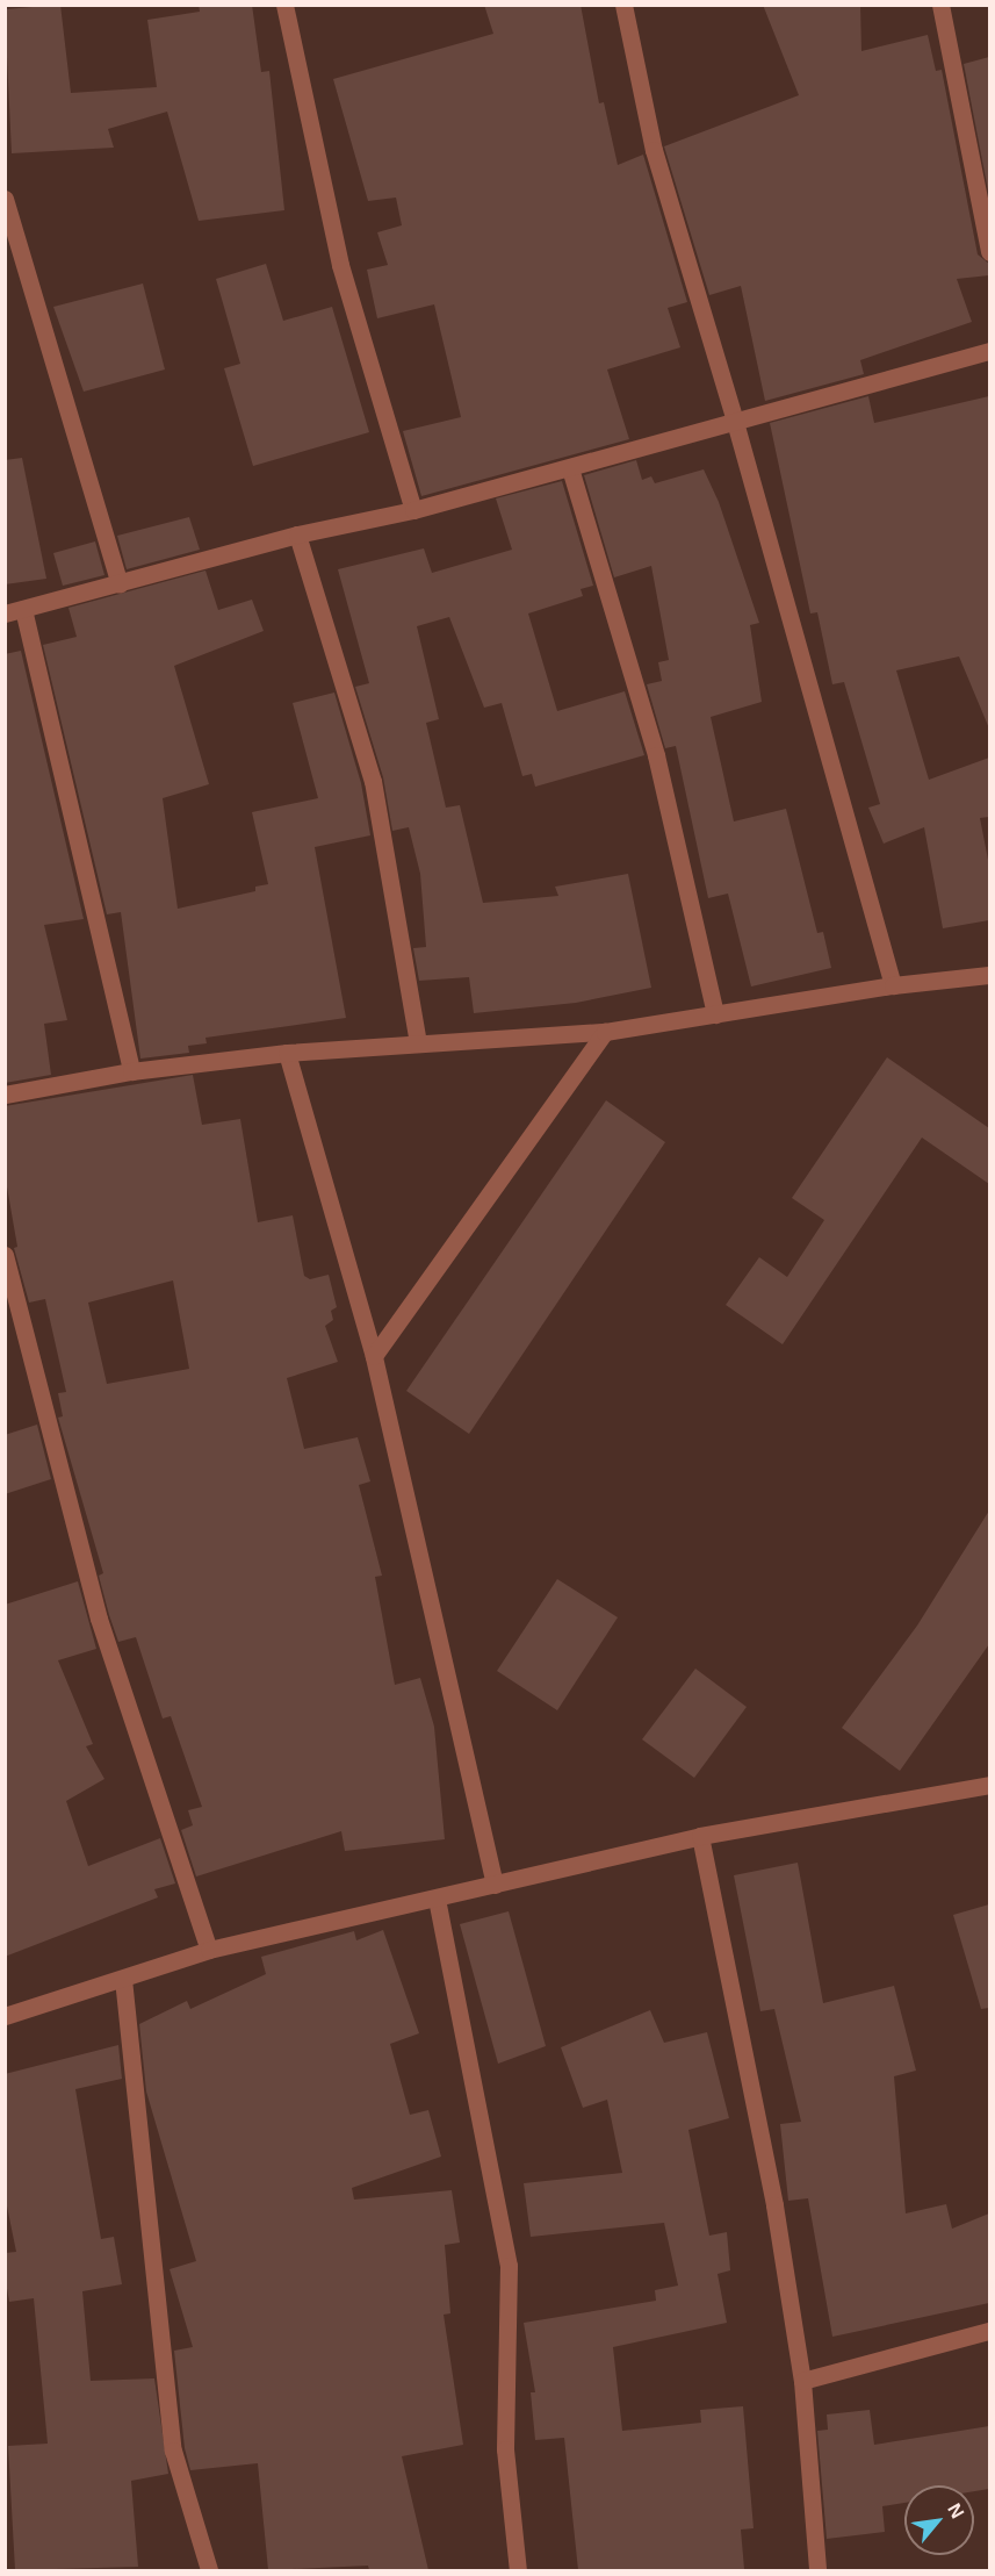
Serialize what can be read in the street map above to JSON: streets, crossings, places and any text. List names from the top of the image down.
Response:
{
  "north": "top right"
}
